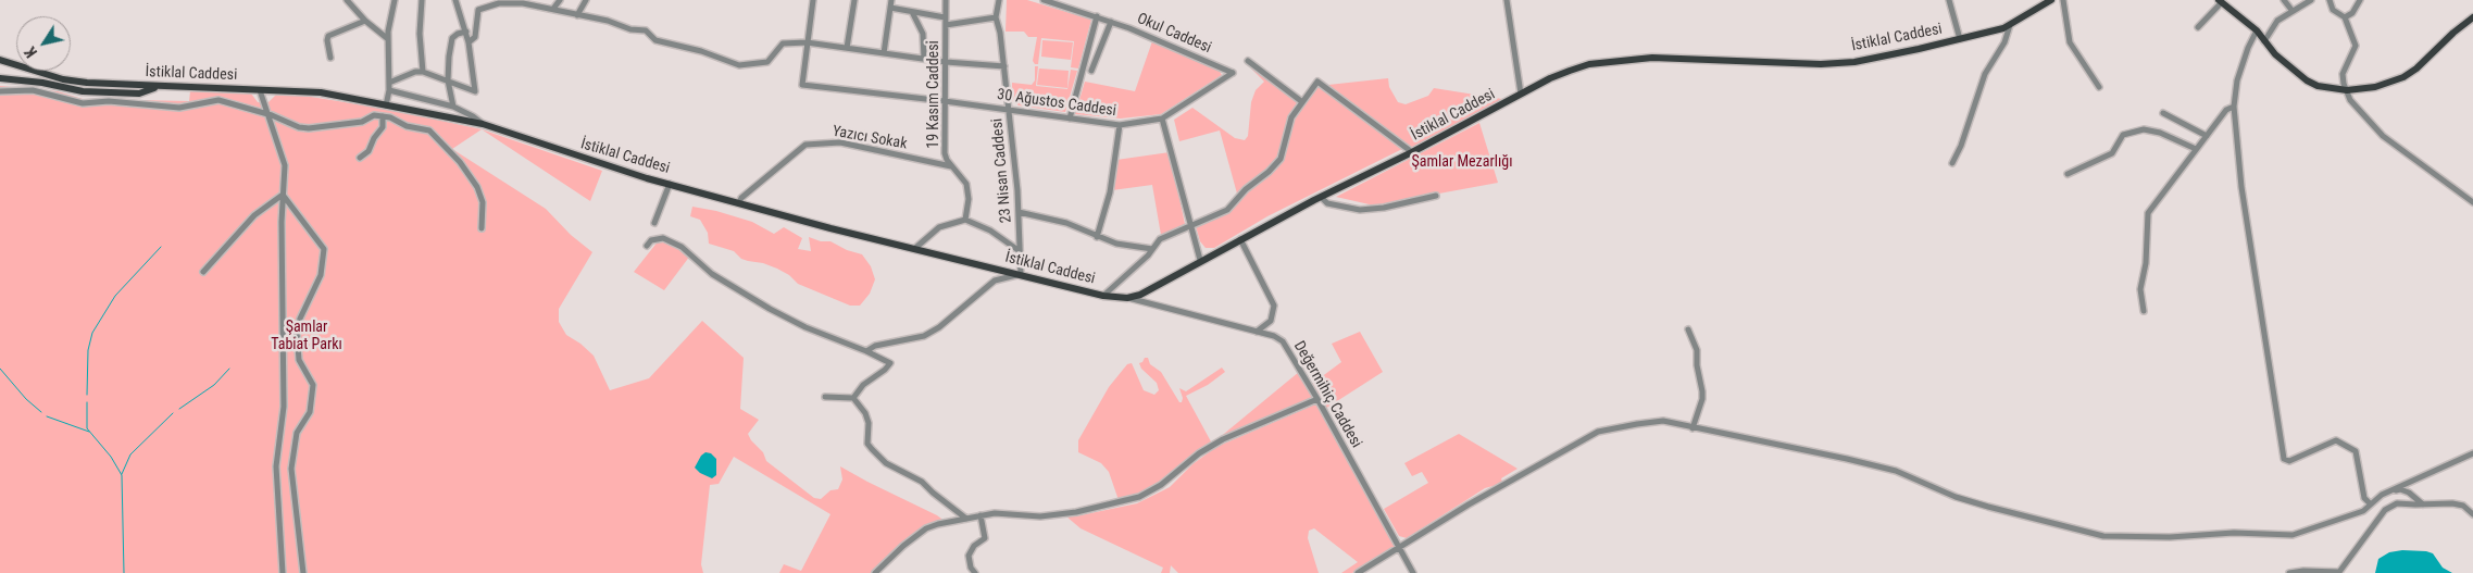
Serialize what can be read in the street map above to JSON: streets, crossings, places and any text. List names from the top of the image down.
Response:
{
  "streets": {
    "main road": ["İstiklal Caddesi"],
    "street": [
      "Okul Caddesi",
      "19 Kasım Caddesi",
      "30 Ağustos Caddesi",
      "Yazıcı Sokak",
      "23 Nisan Caddesi",
      "Değermihiç Caddesi"
    ]
  },
  "crossings": [
    ["Okul Caddesi", "30 Ağustos Caddesi"],
    ["İstiklal Caddesi", "Yazıcı Sokak"],
    ["İstiklal Caddesi", "23 Nisan Caddesi"],
    ["İstiklal Caddesi", "Değermihiç Caddesi"],
    ["19 Kasım Caddesi", "30 Ağustos Caddesi"],
    ["19 Kasım Caddesi", "Yazıcı Sokak"],
    ["30 Ağustos Caddesi", "23 Nisan Caddesi"]
  ],
  "parks": ["Şamlar Mezarlığı", "Şamlar Tabiat Parkı"],
  "north": "bottom left"
}
